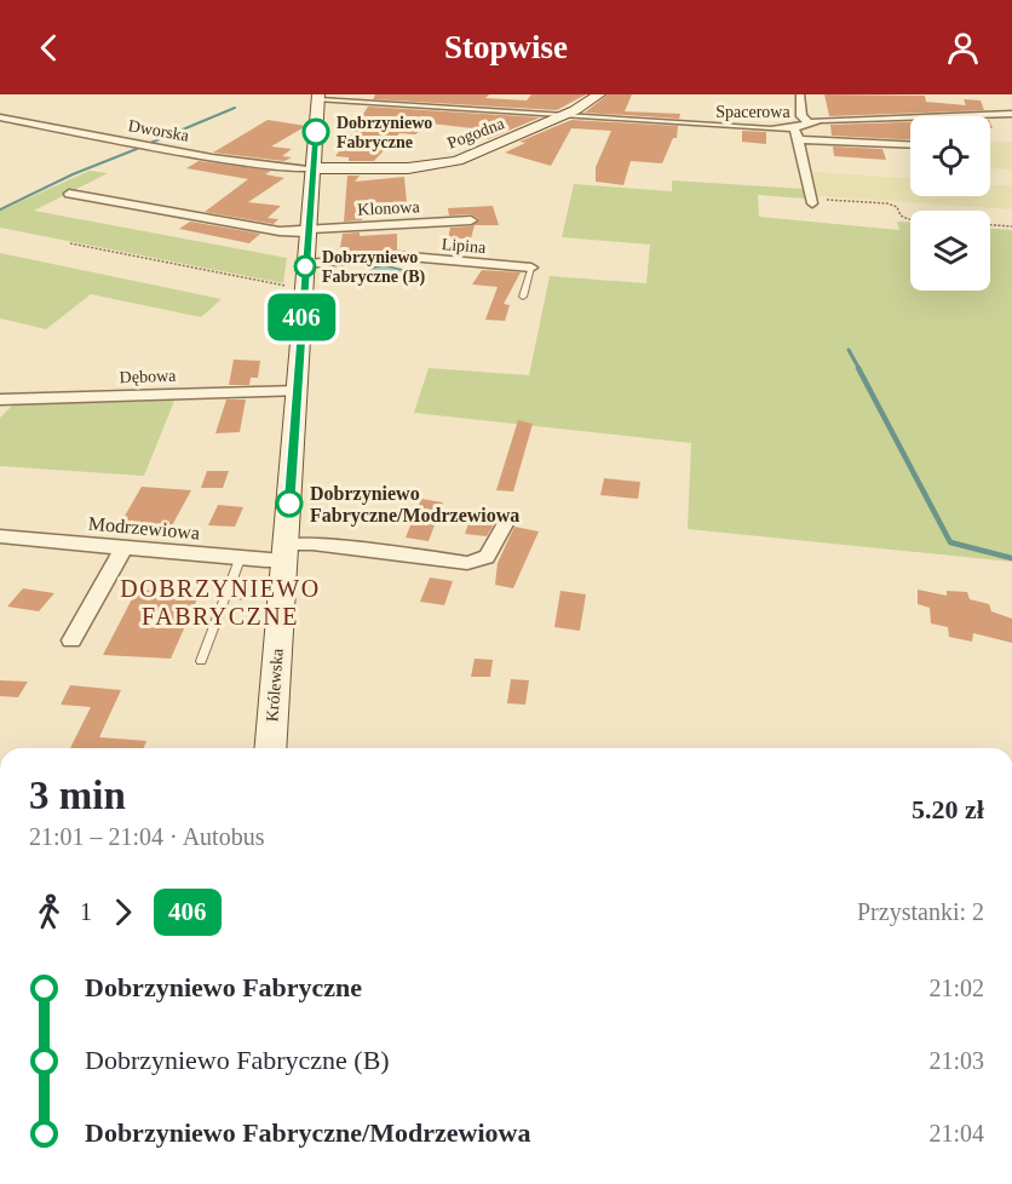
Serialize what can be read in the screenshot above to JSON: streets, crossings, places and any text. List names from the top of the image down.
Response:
{
  "streets": {
    "street": [
      "Spacerowa",
      "Dworska",
      "Pogodna",
      "Klonowa",
      "Lipina",
      "Dębowa",
      "Modrzewiowa",
      "Królewska"
    ]
  },
  "crossings": [
    ["Spacerowa", "Pogodna"],
    ["Spacerowa", "Królewska"],
    ["Dworska", "Pogodna"],
    ["Dworska", "Królewska"],
    ["Pogodna", "Królewska"],
    ["Klonowa", "Królewska"],
    ["Lipina", "Królewska"],
    ["Dębowa", "Królewska"],
    ["Modrzewiowa", "Królewska"]
  ],
  "districts": ["DOBRZYNIEWO FABRYCZNE"],
  "places": ["Dobrzyniewo Fabryczne", "Dobrzyniewo Fabryczne (B)", "Dobrzyniewo Fabryczne/Modrzewiowa"],
  "lines": ["bus line 406"],
  "page": {
    "header": "Stopwise",
    "on_map": "406",
    "heading": ["3 min", "21:01 – 21:04 · Autobus", "5.20 zł"],
    "legs": ["1", "406", "Przystanki: 2"],
    "list": [
      {
        "name": "Dobrzyniewo Fabryczne",
        "value": "21:02"
      },
      {
        "name": "Dobrzyniewo Fabryczne (B)",
        "value": "21:03"
      },
      {
        "name": "Dobrzyniewo Fabryczne/Modrzewiowa",
        "value": "21:04"
      }
    ]
  }
}
